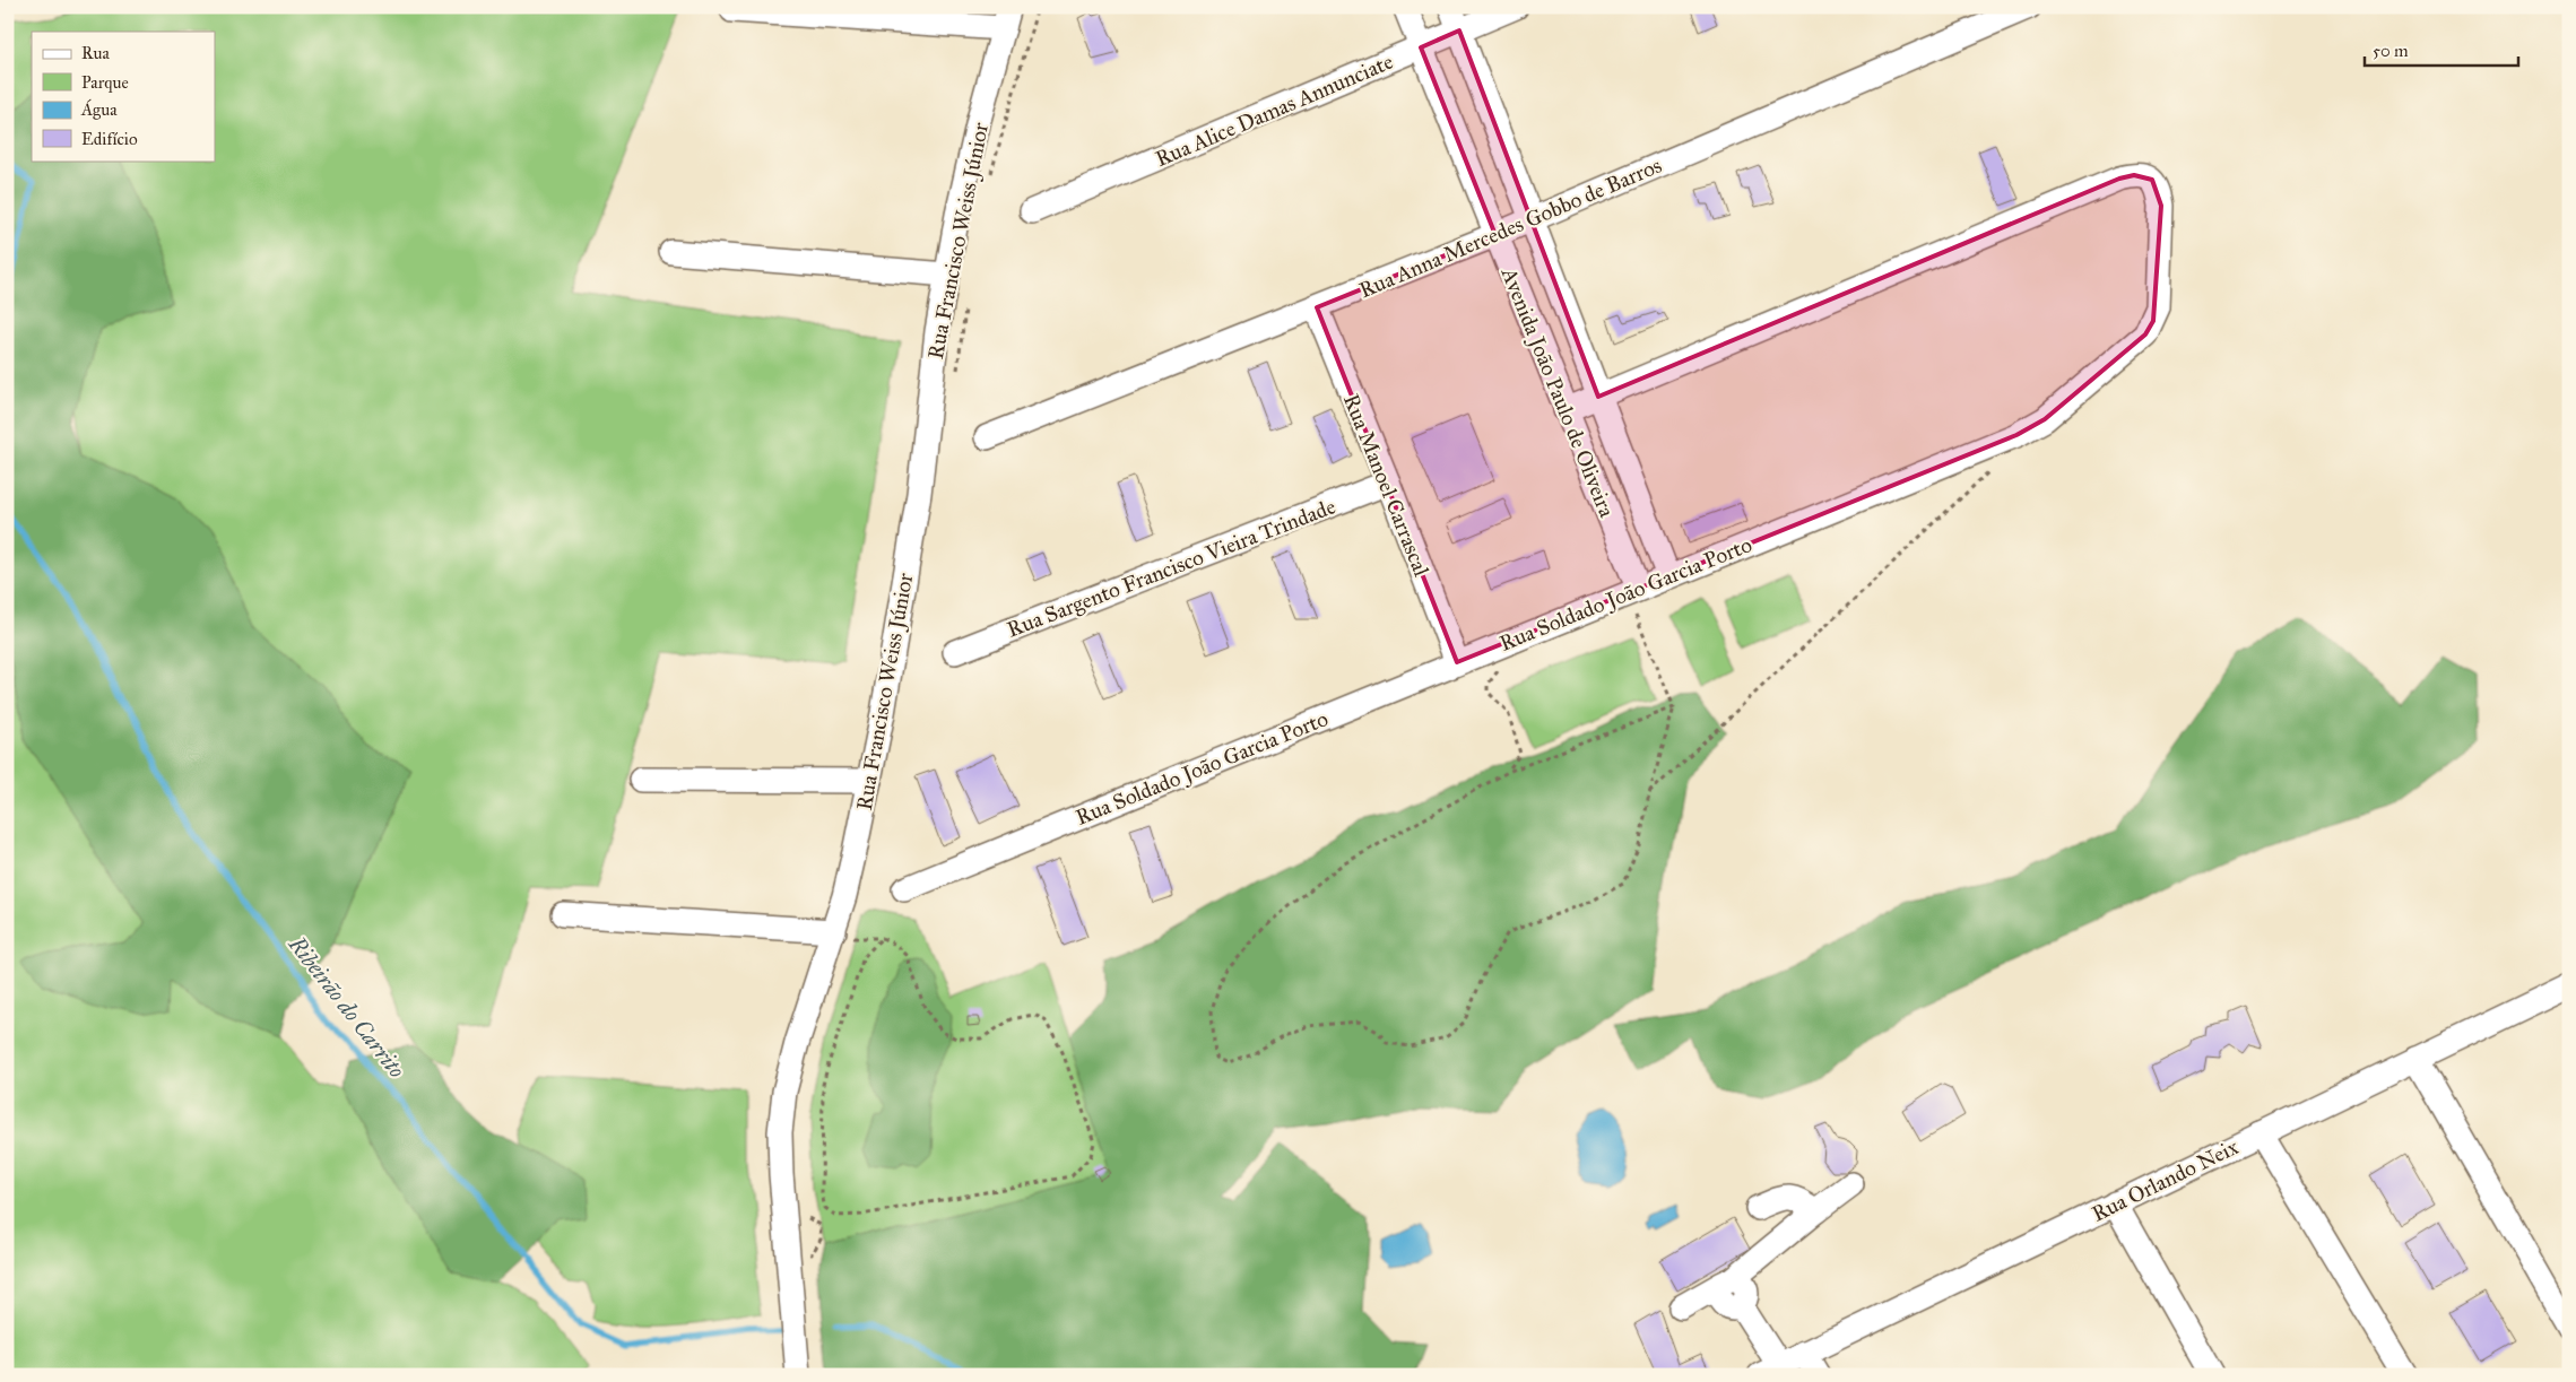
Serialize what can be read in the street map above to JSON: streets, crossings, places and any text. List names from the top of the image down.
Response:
{
  "streets": {
    "street": [
      "Rua Alice Damas Annunciate",
      "Rua Anna Mercedes Gobbo de Barros",
      "Rua Francisco Weiss Júnior",
      "Avenida João Paulo de Oliveira",
      "Rua Manoel Carrascal",
      "Rua Sargento Francisco Vieira Trindade",
      "Rua Soldado João Garcia Porto",
      "Rua Orlando Neix"
    ]
  },
  "crossings": [
    ["Rua Alice Damas Annunciate", "Avenida João Paulo de Oliveira"],
    ["Rua Anna Mercedes Gobbo de Barros", "Avenida João Paulo de Oliveira"],
    ["Rua Anna Mercedes Gobbo de Barros", "Rua Manoel Carrascal"],
    ["Avenida João Paulo de Oliveira", "Rua Soldado João Garcia Porto"],
    ["Rua Manoel Carrascal", "Rua Sargento Francisco Vieira Trindade"],
    ["Rua Manoel Carrascal", "Rua Soldado João Garcia Porto"]
  ],
  "water": ["Ribeirão do Carrito"],
  "legend": [
    "Rua",
    "Parque",
    "Água",
    "Edifício"
  ],
  "scale_bar": "50 m"
}
